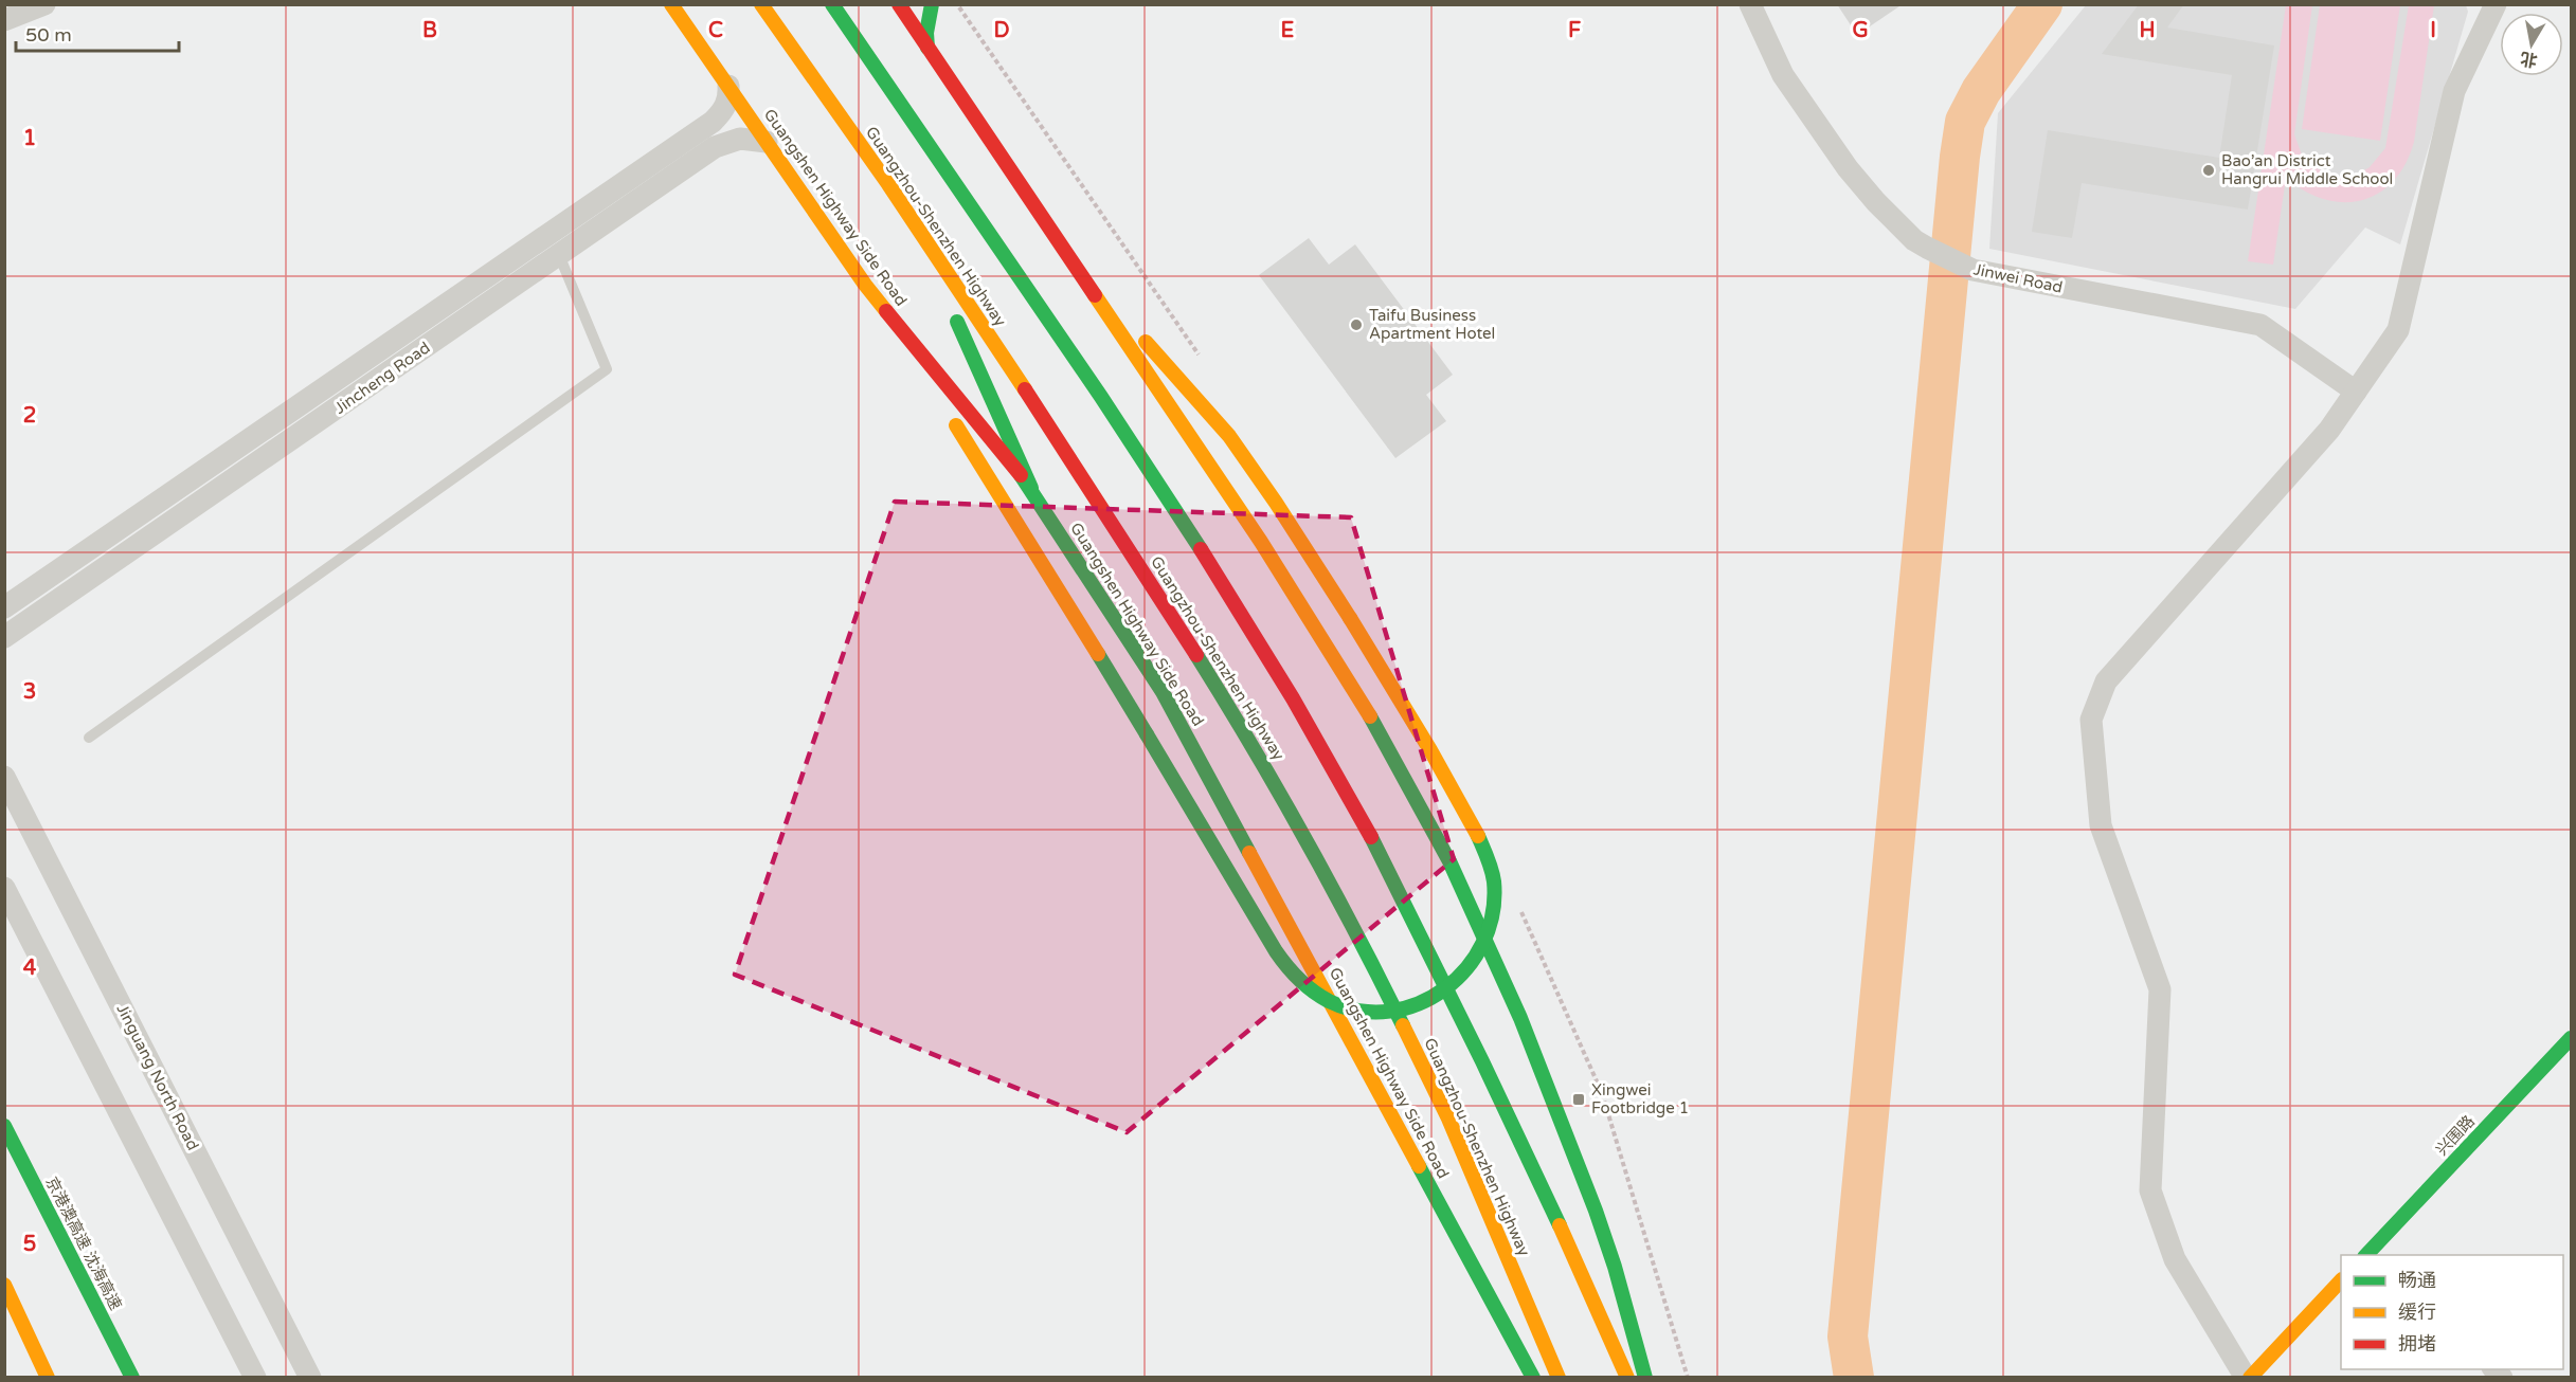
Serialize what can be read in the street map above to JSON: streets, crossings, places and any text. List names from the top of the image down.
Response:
{
  "streets": {
    "main road": [
      "Guangshen Highway Side Road",
      "Guangzhou-Shenzhen Highway",
      "兴围路",
      "京港澳高速 沈海高速"
    ],
    "street": ["Jinwei Road", "Jincheng Road", "Jinguang North Road"]
  },
  "crossings": [
    ["Guangshen Highway Side Road", "Jincheng Road"]
  ],
  "places": {
    "other": ["Bao’an District Hangrui Middle School", "Taifu Business Apartment Hotel"],
    "transit": ["Xingwei Footbridge 1"]
  },
  "legend": ["畅通", "缓行", "拥堵"],
  "scale_bar": "50 m",
  "north": "bottom",
  "grid": {
    "columns": [
      "B",
      "C",
      "D",
      "E",
      "F",
      "G",
      "H",
      "I"
    ],
    "rows": [
      "1",
      "2",
      "3",
      "4",
      "5"
    ]
  }
}
